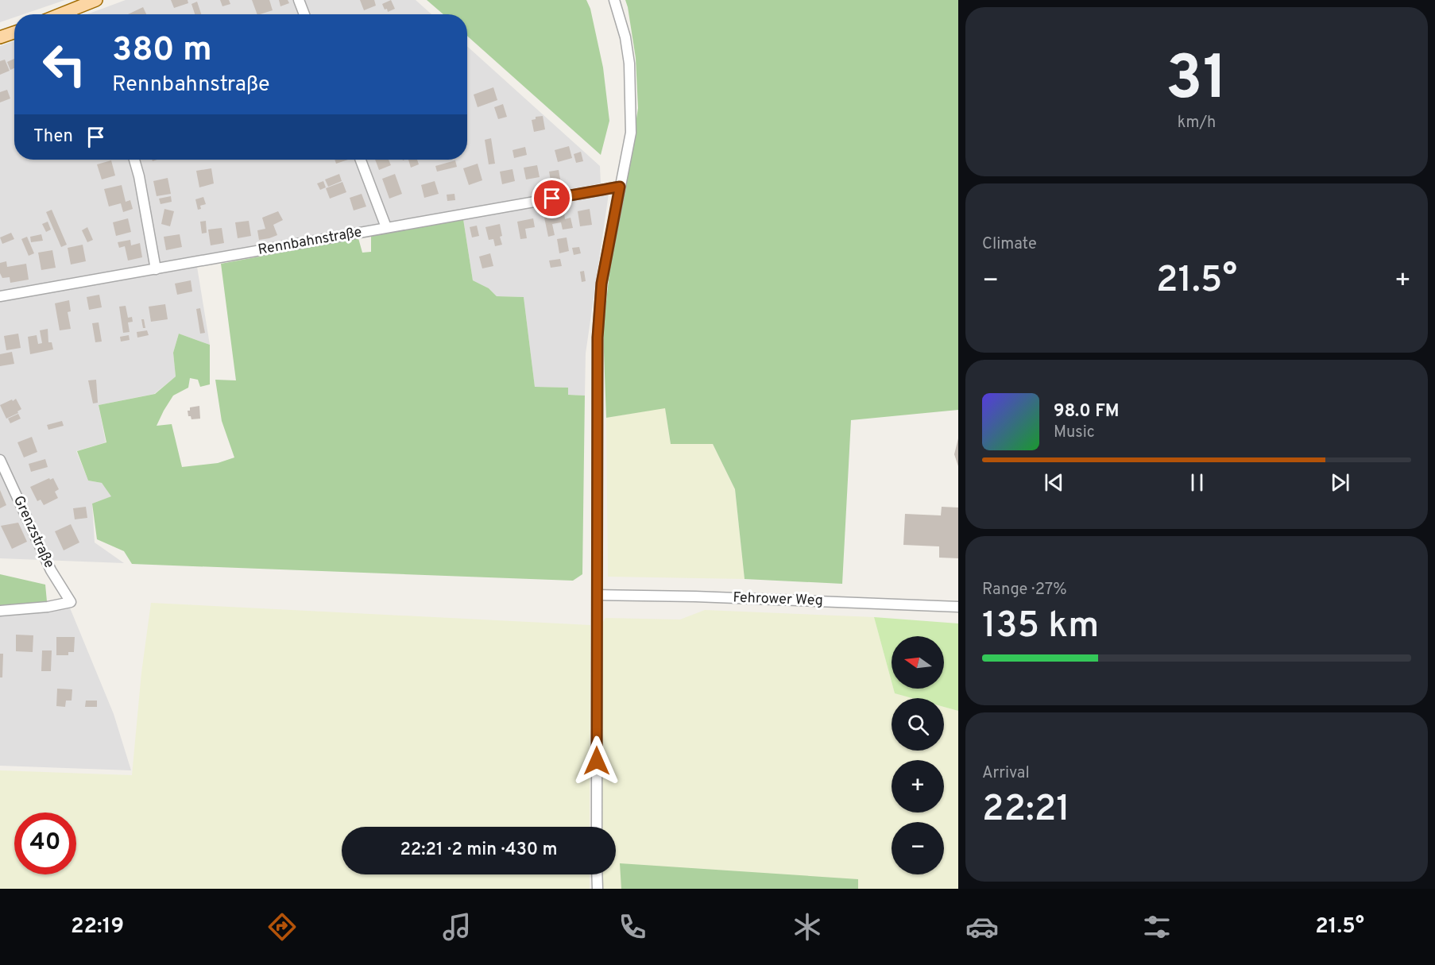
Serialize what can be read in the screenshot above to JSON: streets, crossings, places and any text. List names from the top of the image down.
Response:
{
  "streets": {
    "street": ["Rennbahnstraße", "Grenzstraße", "Fehrower Weg"]
  },
  "north": "left",
  "page": {
    "tile": [
      ["31", "km/h"],
      "Climate",
      ["Range · 27%", "135 km"],
      ["Arrival", "22:21"]
    ],
    "turn": ["380 m", "Rennbahnstraße"],
    "then": "Then",
    "heat": ["−", "21.5°", "+"],
    "song": ["98.0 FM", "Music"],
    "map_buttons": ["+", "−"],
    "limit": "40",
    "trip": "22:21 · 2 min · 430 m",
    "tabs": ["22:19", "21.5°"]
  }
}
